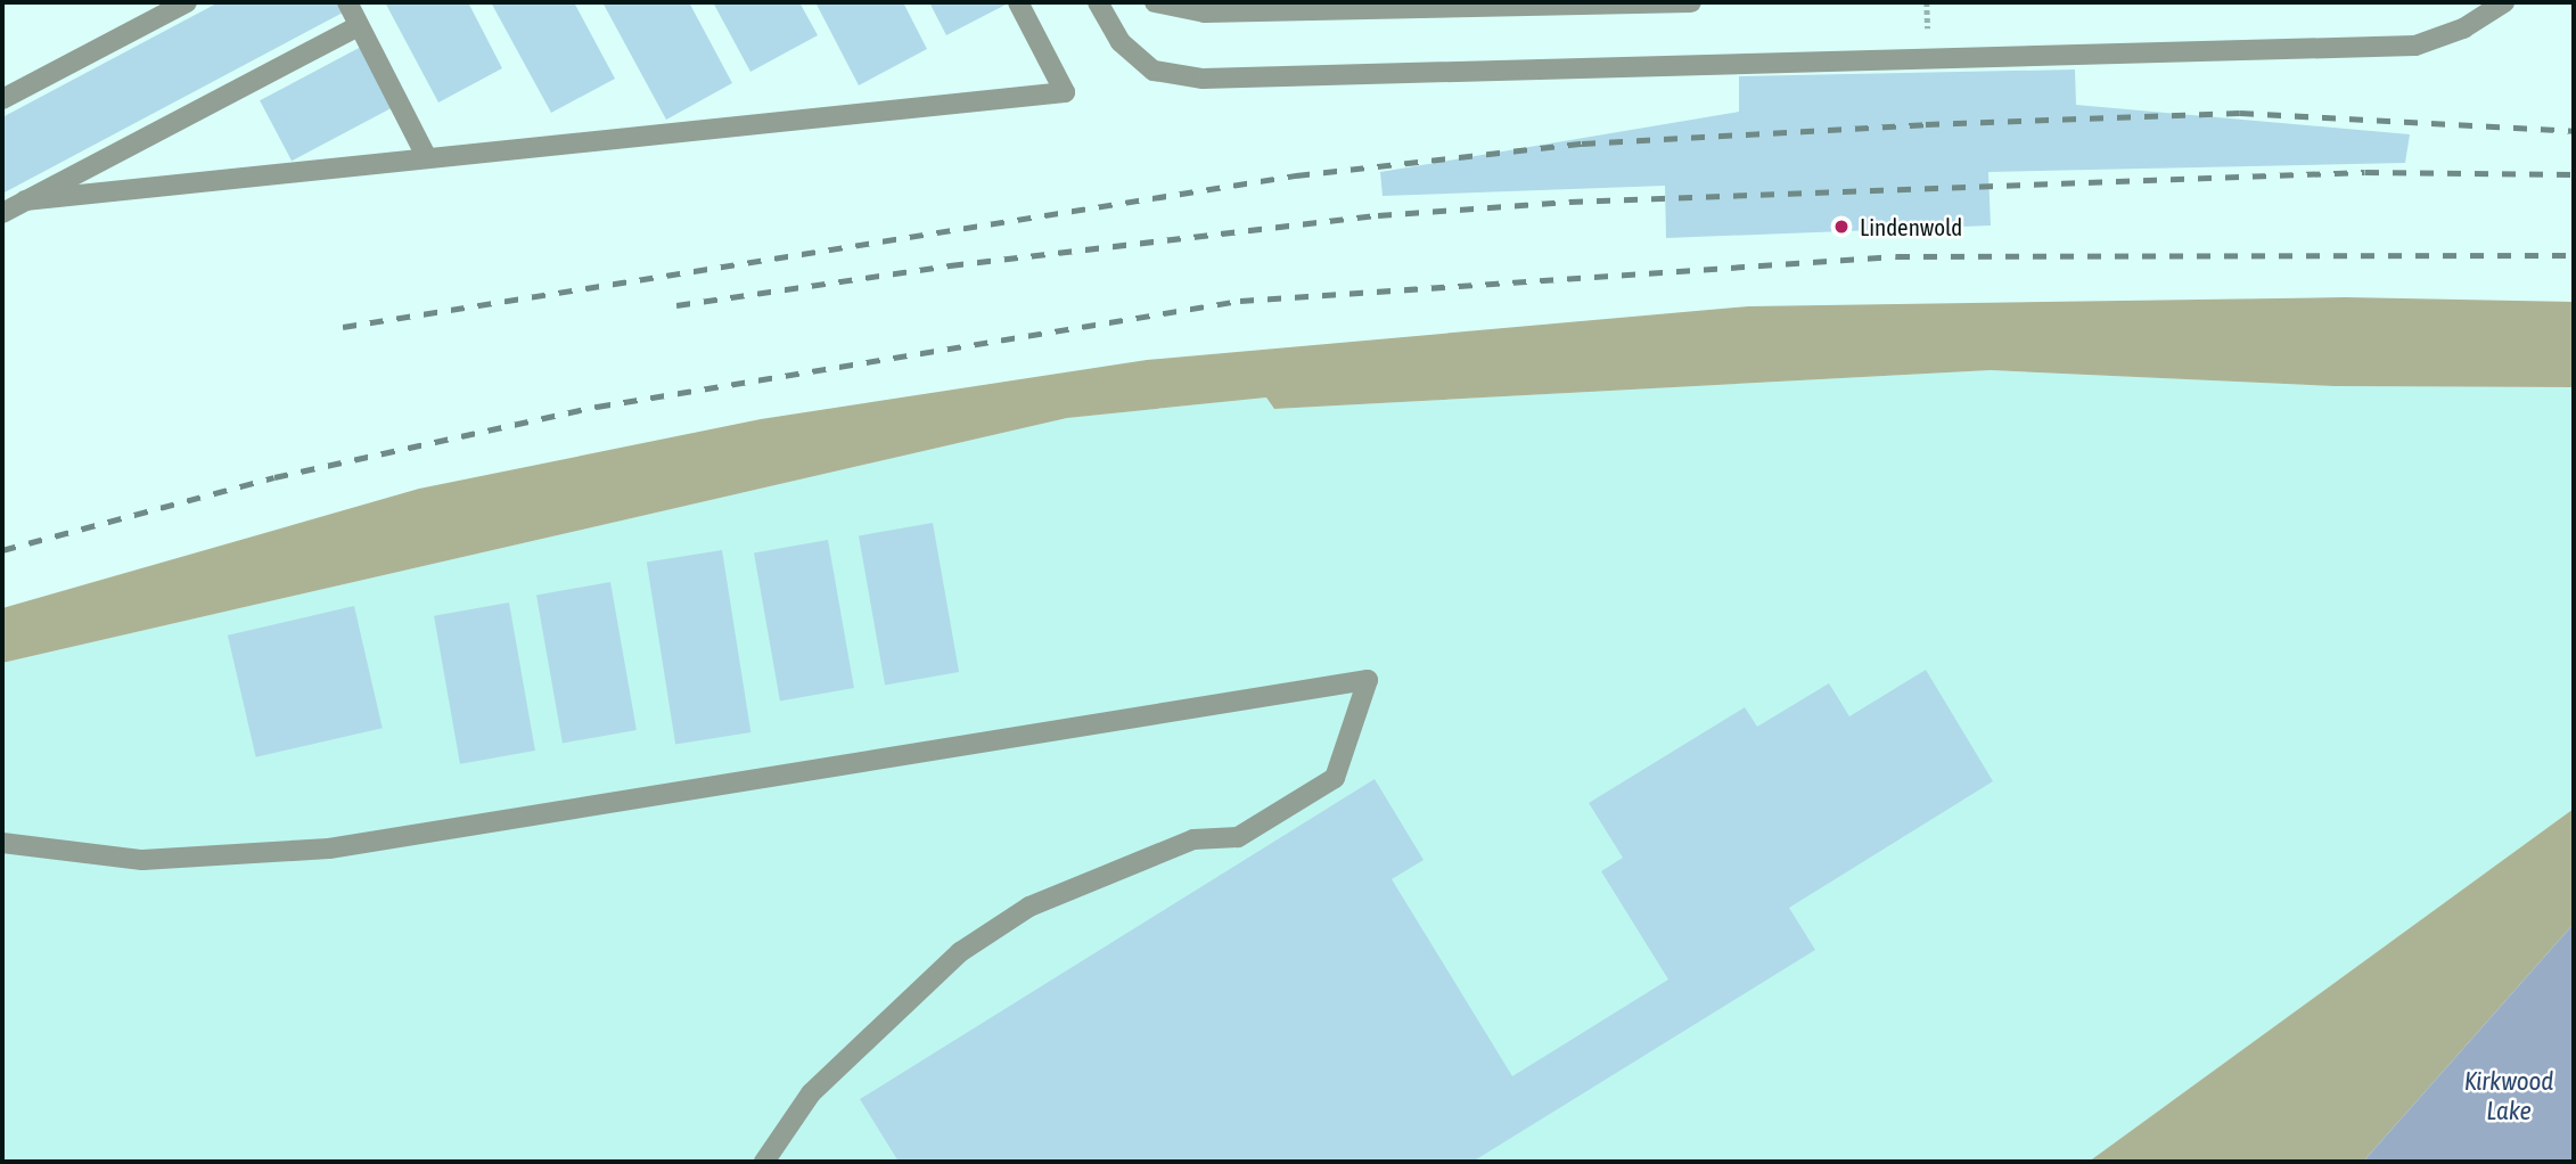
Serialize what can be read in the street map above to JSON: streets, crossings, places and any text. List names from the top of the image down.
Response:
{
  "water": ["Kirkwood Lake"],
  "places": ["Lindenwold"]
}
